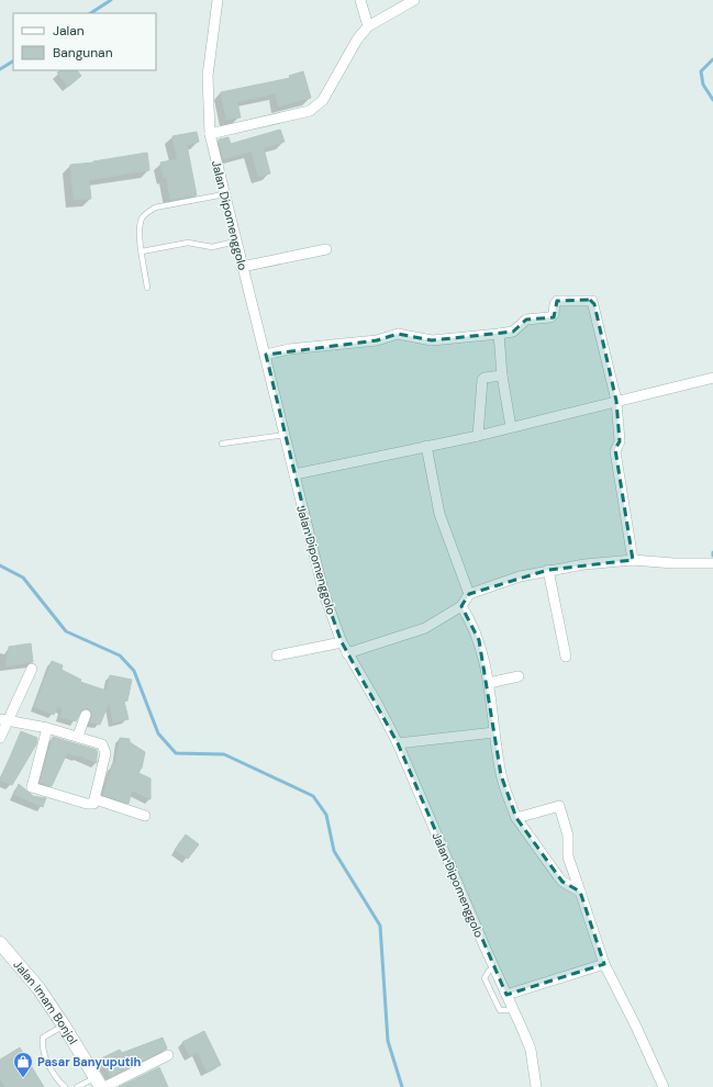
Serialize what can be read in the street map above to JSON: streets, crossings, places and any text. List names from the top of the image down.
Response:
{
  "streets": {
    "main road": ["Jalan Imam Bonjol"],
    "street": ["Jalan Dipomenggolo"]
  },
  "places": {
    "shop": ["Pasar Banyuputih"]
  },
  "legend": ["Jalan", "Bangunan"]
}
